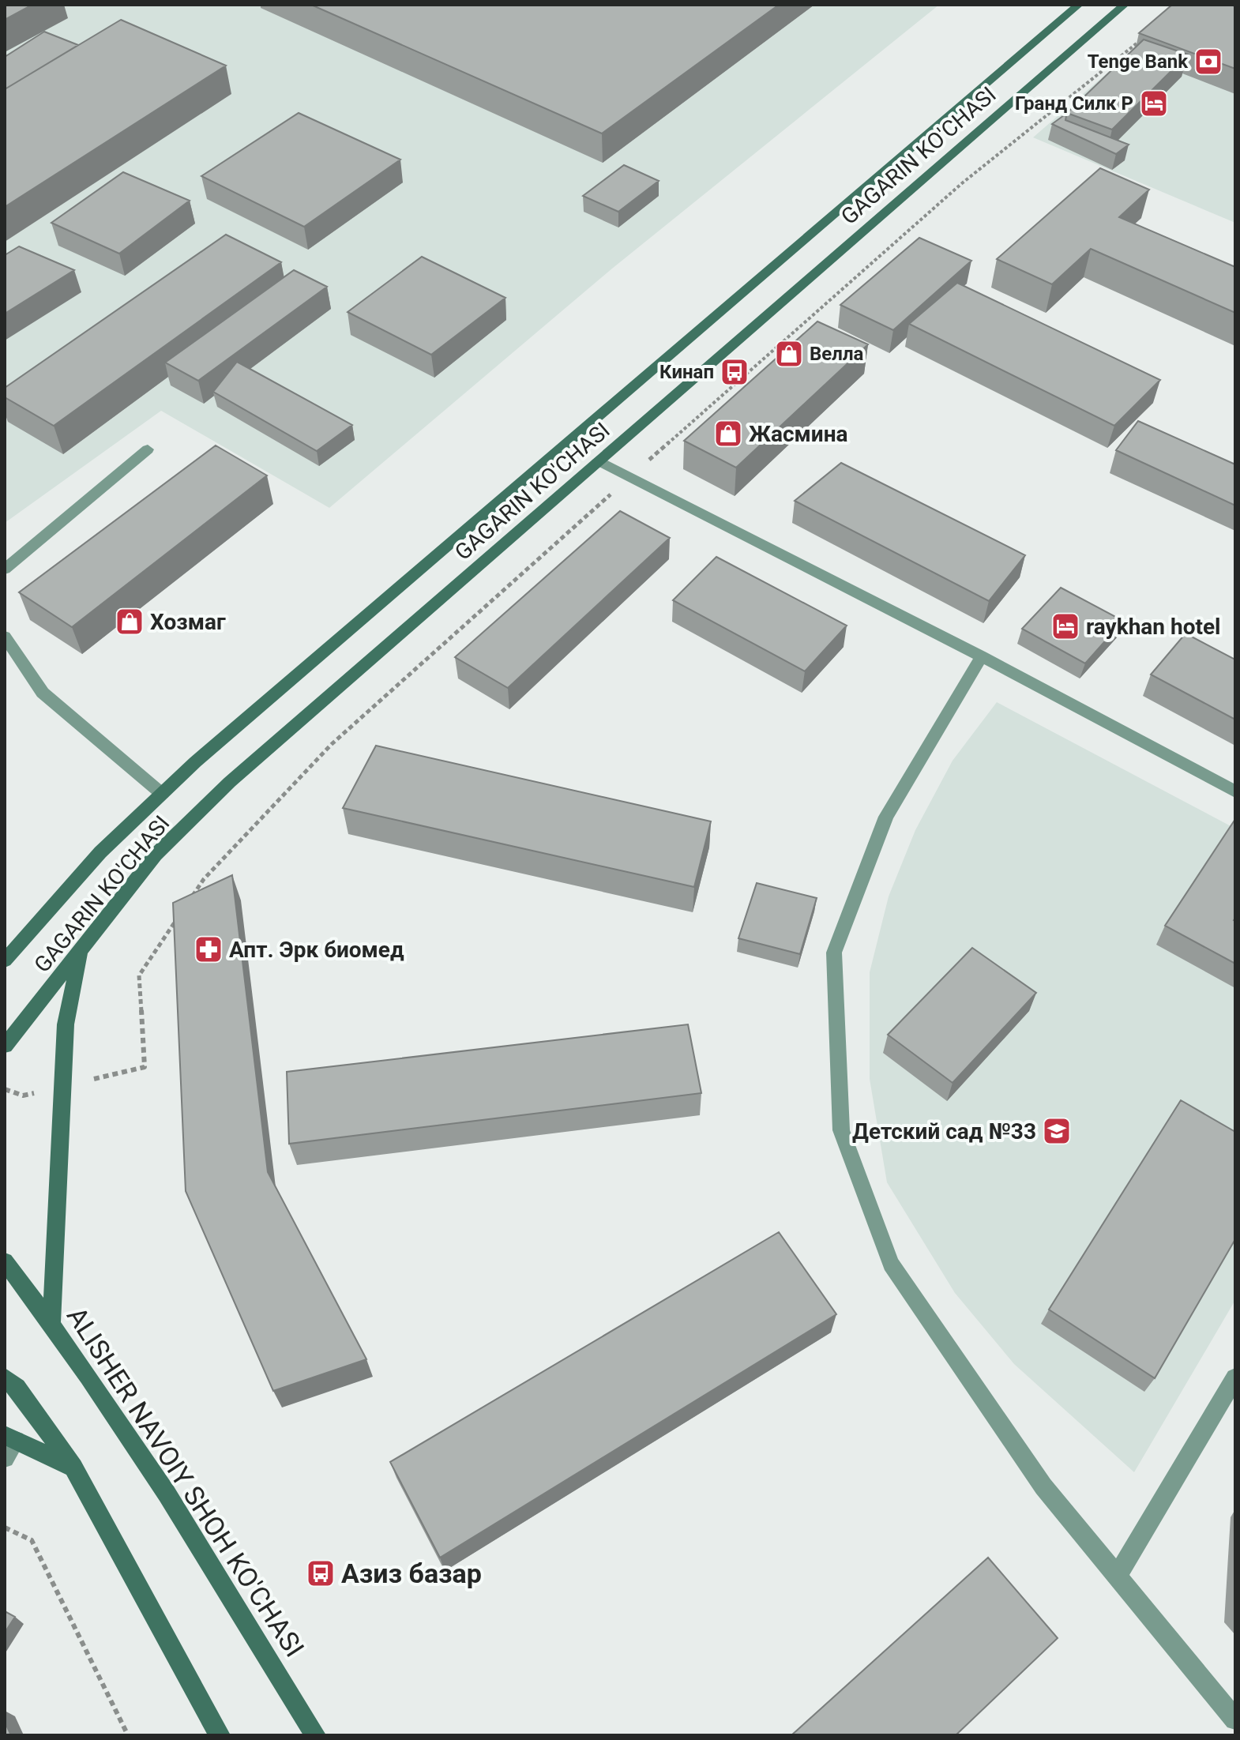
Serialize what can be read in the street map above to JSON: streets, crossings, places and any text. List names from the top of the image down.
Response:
{
  "streets": {
    "main road": ["GAGARIN KO'CHASI", "ALISHER NAVOIY SHOH KO'CHASI"]
  },
  "places": {
    "bank": ["Tenge Bank"],
    "hotel": ["Гранд Силк Р", "raykhan hotel"],
    "shop": ["Велла", "Жасмина", "Хозмаг"],
    "bus stop": ["Кинап", "Азиз базар"],
    "pharmacy": ["Апт. Эрк биомед"],
    "school or university": ["Детский сад №33"]
  }
}
